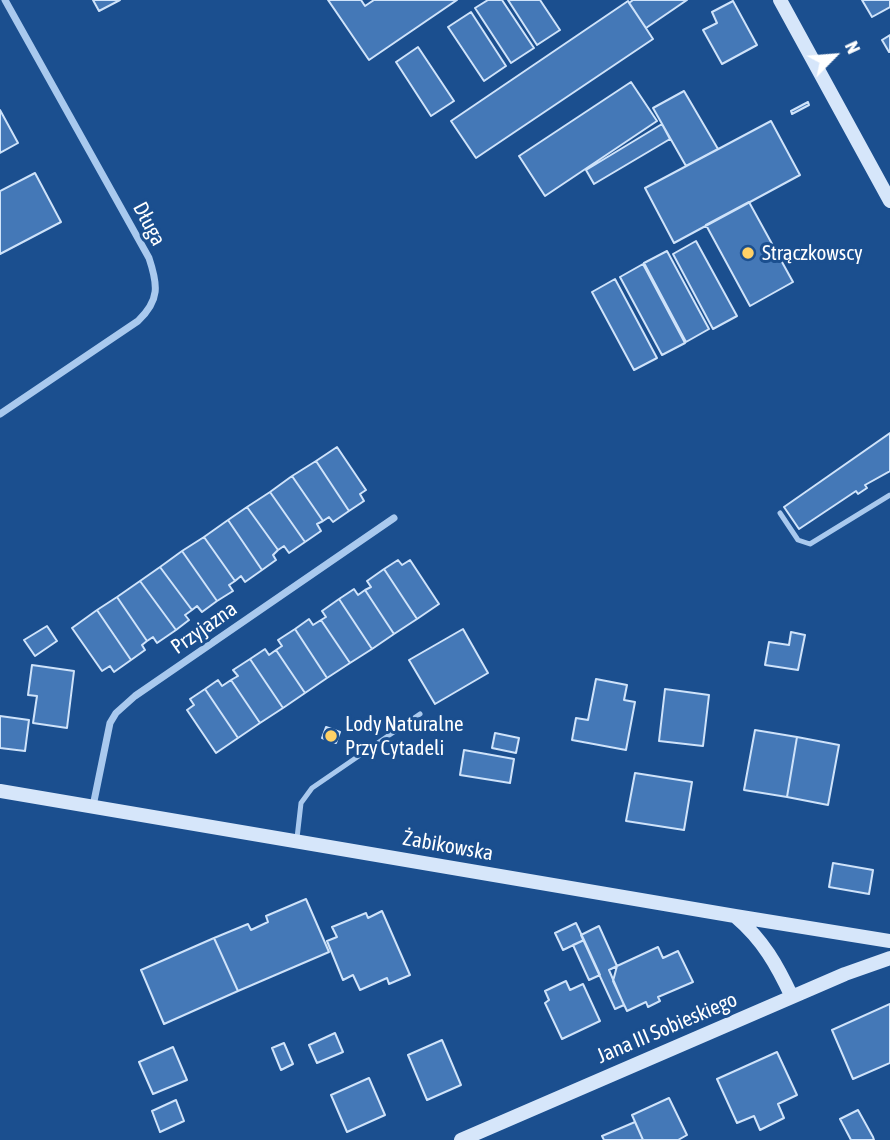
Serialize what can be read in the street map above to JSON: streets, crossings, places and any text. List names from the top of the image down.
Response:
{
  "streets": {
    "street": [
      "Długa",
      "Przyjazna",
      "Żabikowska",
      "Jana III Sobieskiego"
    ]
  },
  "crossings": [
    ["Przyjazna", "Żabikowska"]
  ],
  "places": ["Strączkowscy", "Lody Naturalne Przy Cytadeli"],
  "north": "top right"
}
